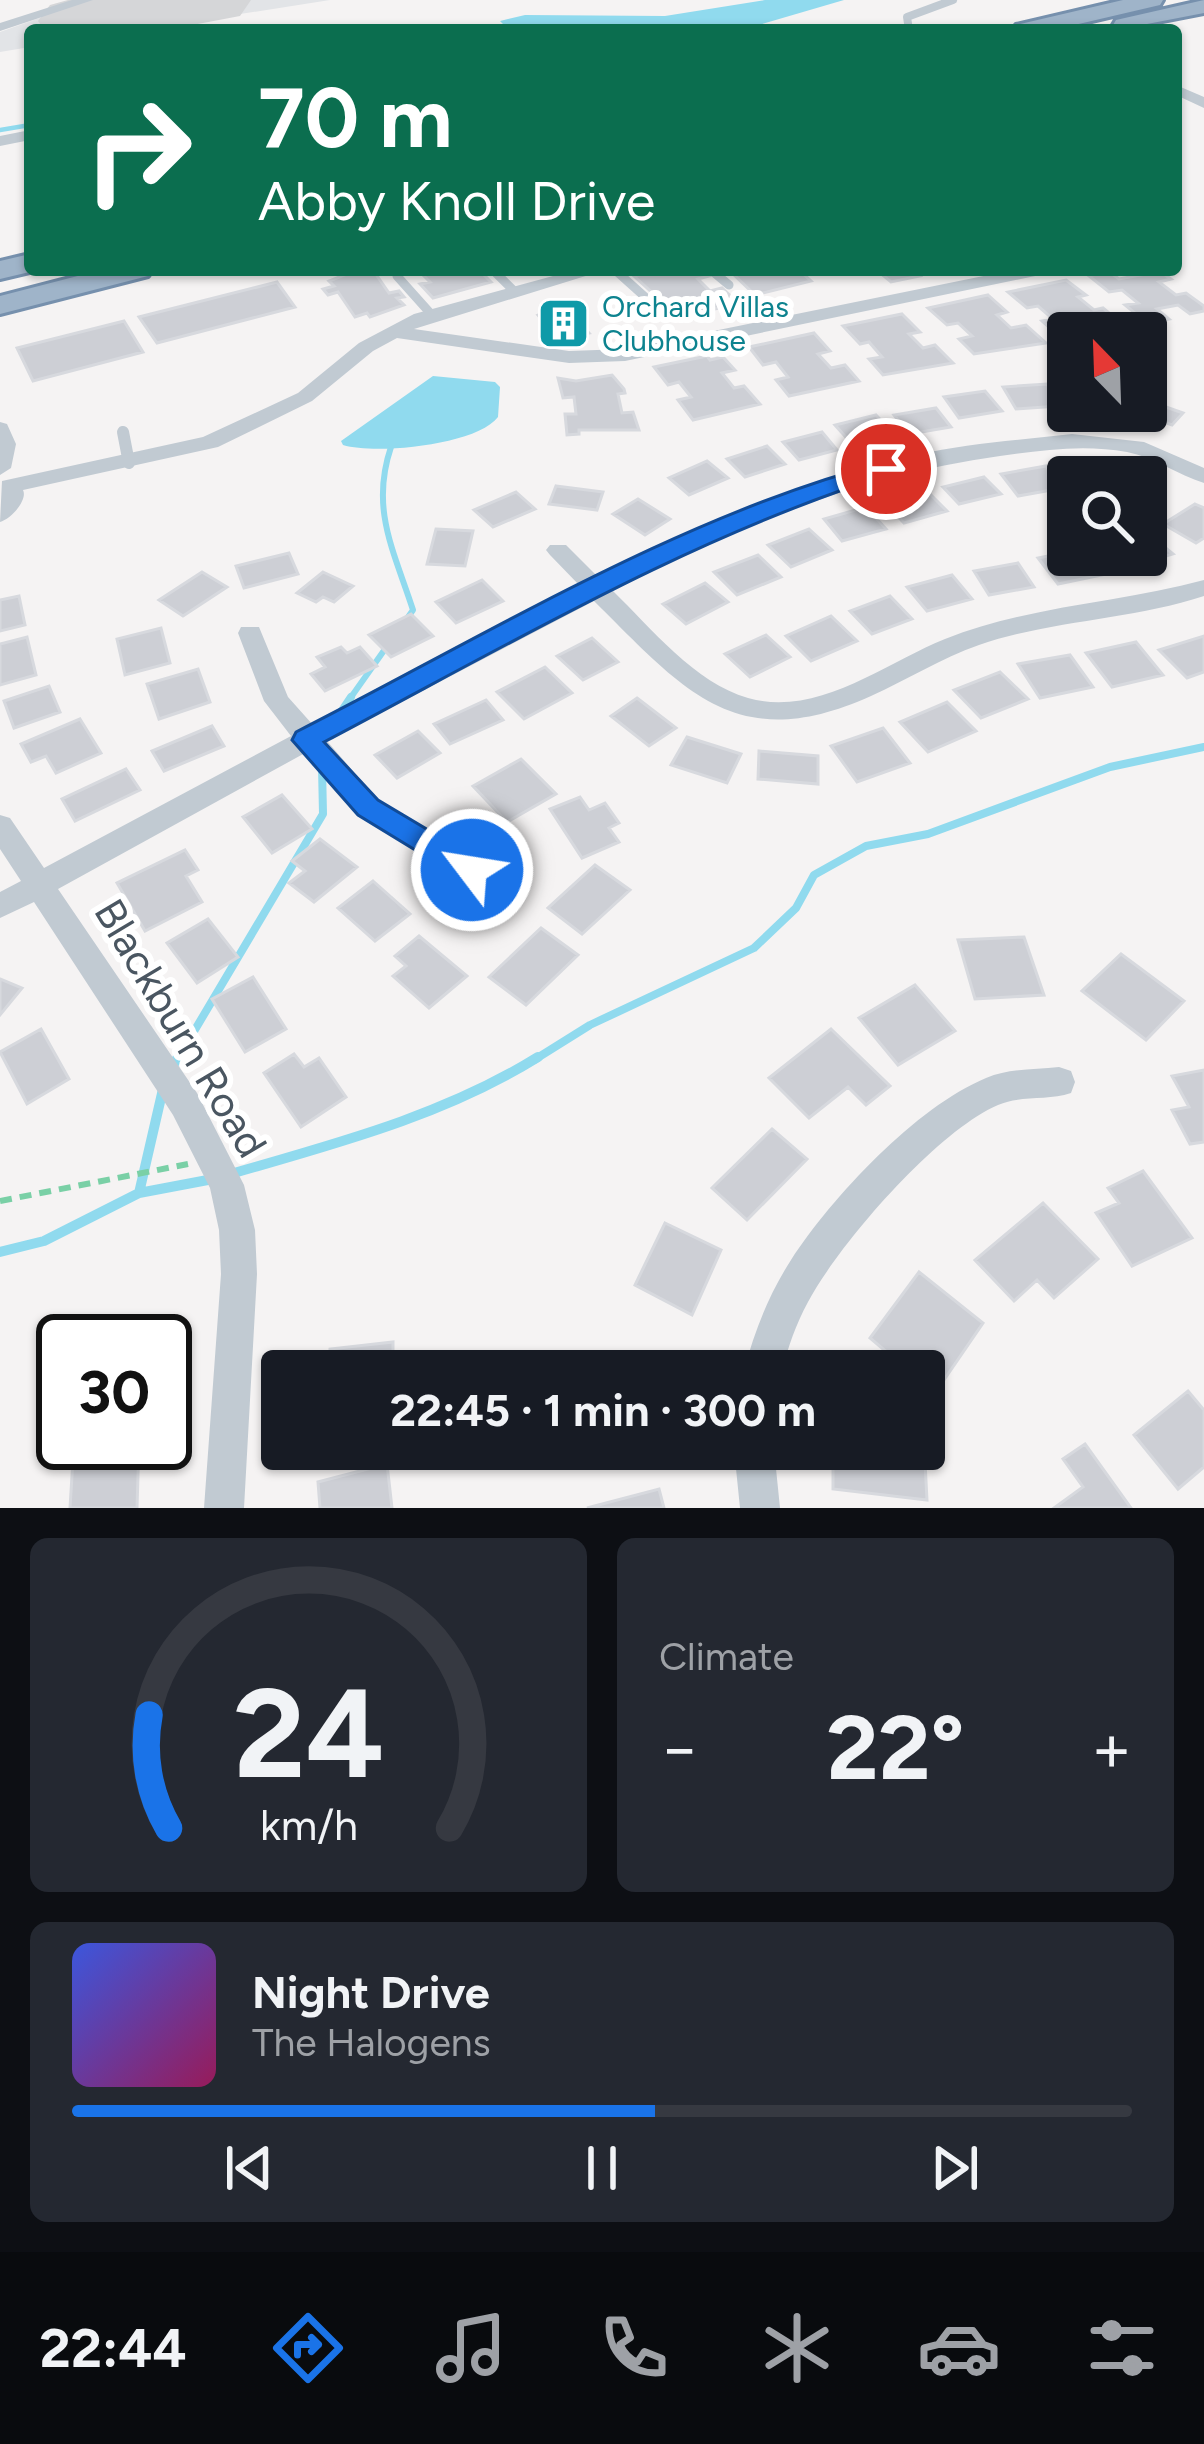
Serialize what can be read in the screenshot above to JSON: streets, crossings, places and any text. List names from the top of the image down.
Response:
{
  "streets": {
    "street": ["Blackburn Road"]
  },
  "places": {
    "building": ["Orchard Villas Clubhouse"]
  },
  "north": "top left",
  "page": {
    "turn": ["70 m", "Abby Knoll Drive"],
    "limit": "30",
    "trip": "22:45 · 1 min · 300 m",
    "tile": "Climate",
    "heat": ["−", "22°", "+"],
    "song": ["Night Drive", "The Halogens"],
    "tabs": "22:44",
    "gauge": ["24", "km/h"]
  }
}
